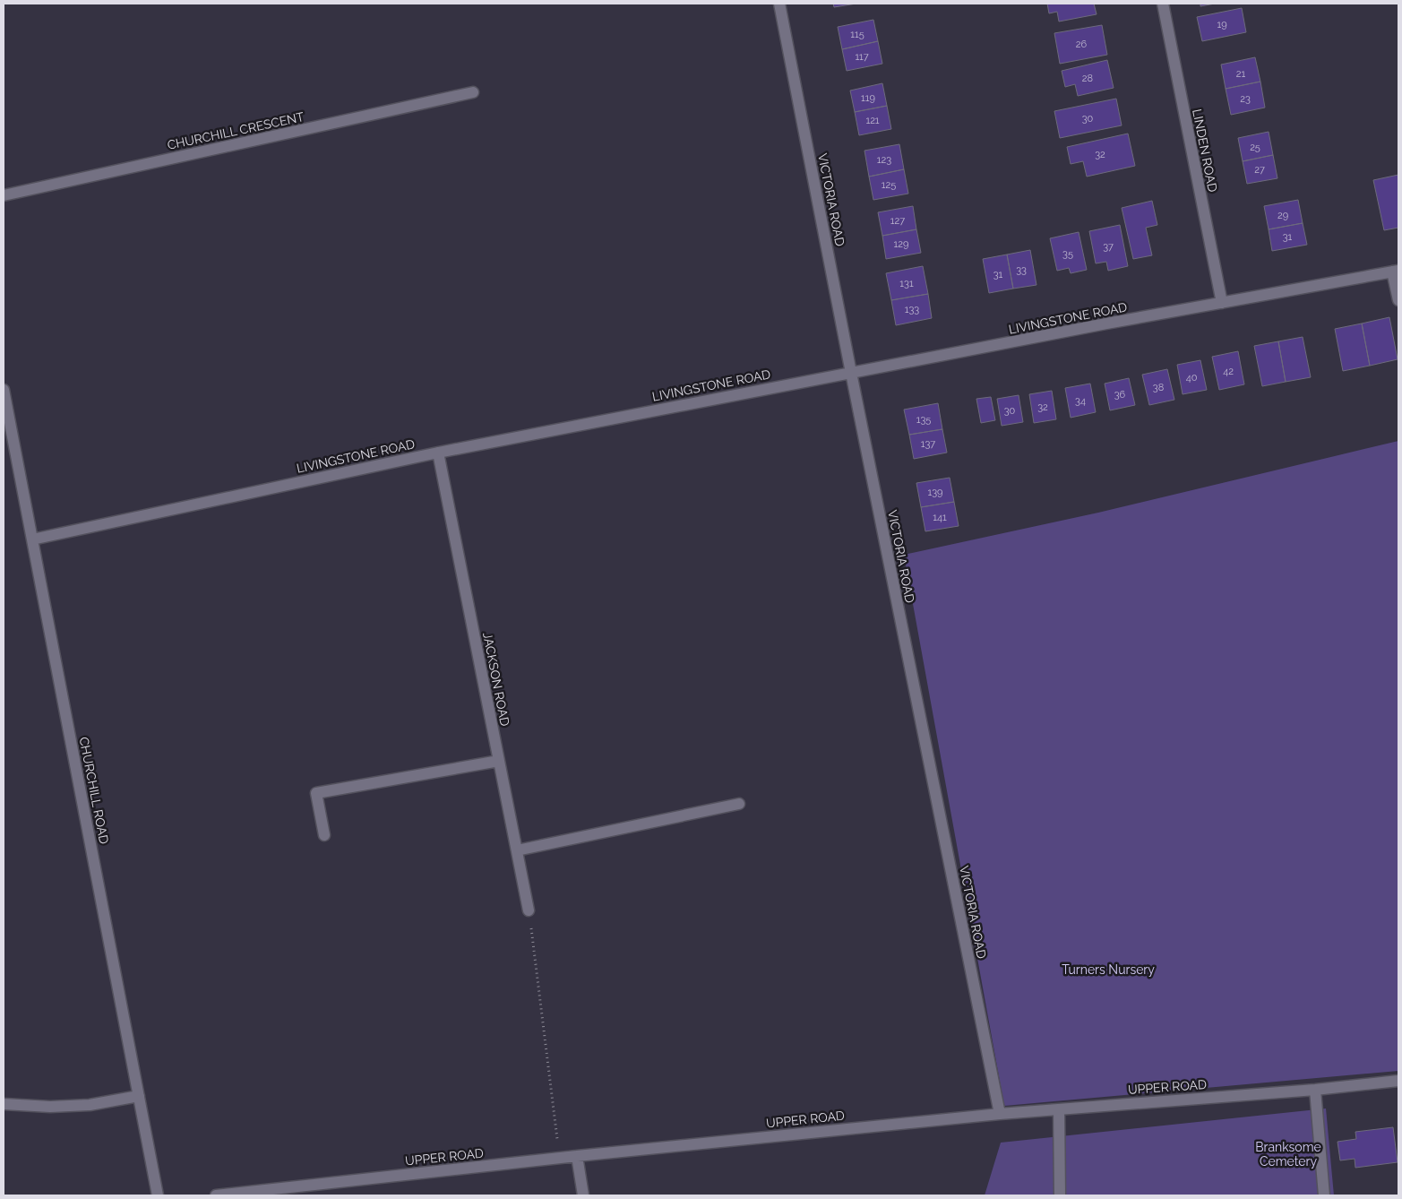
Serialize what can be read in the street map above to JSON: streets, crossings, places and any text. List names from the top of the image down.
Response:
{
  "streets": {
    "street": [
      "CHURCHILL CRESCENT",
      "LINDEN ROAD",
      "VICTORIA ROAD",
      "LIVINGSTONE ROAD",
      "JACKSON ROAD",
      "CHURCHILL ROAD",
      "UPPER ROAD"
    ]
  },
  "crossings": [
    ["LINDEN ROAD", "LIVINGSTONE ROAD"],
    ["VICTORIA ROAD", "LIVINGSTONE ROAD"],
    ["VICTORIA ROAD", "UPPER ROAD"],
    ["LIVINGSTONE ROAD", "JACKSON ROAD"],
    ["LIVINGSTONE ROAD", "CHURCHILL ROAD"]
  ],
  "parks": ["Turners Nursery", "Branksome Cemetery"],
  "house_numbers": [
    "19",
    "115",
    "26",
    "117",
    "21",
    "28",
    "119",
    "23",
    "30",
    "121",
    "25",
    "32",
    "123",
    "27",
    "125",
    "29",
    "127",
    "31",
    "129",
    "37",
    "35",
    "33",
    "31",
    "131",
    "133",
    "42",
    "40",
    "38",
    "36",
    "34",
    "32",
    "30",
    "135",
    "137",
    "139",
    "141"
  ]
}
